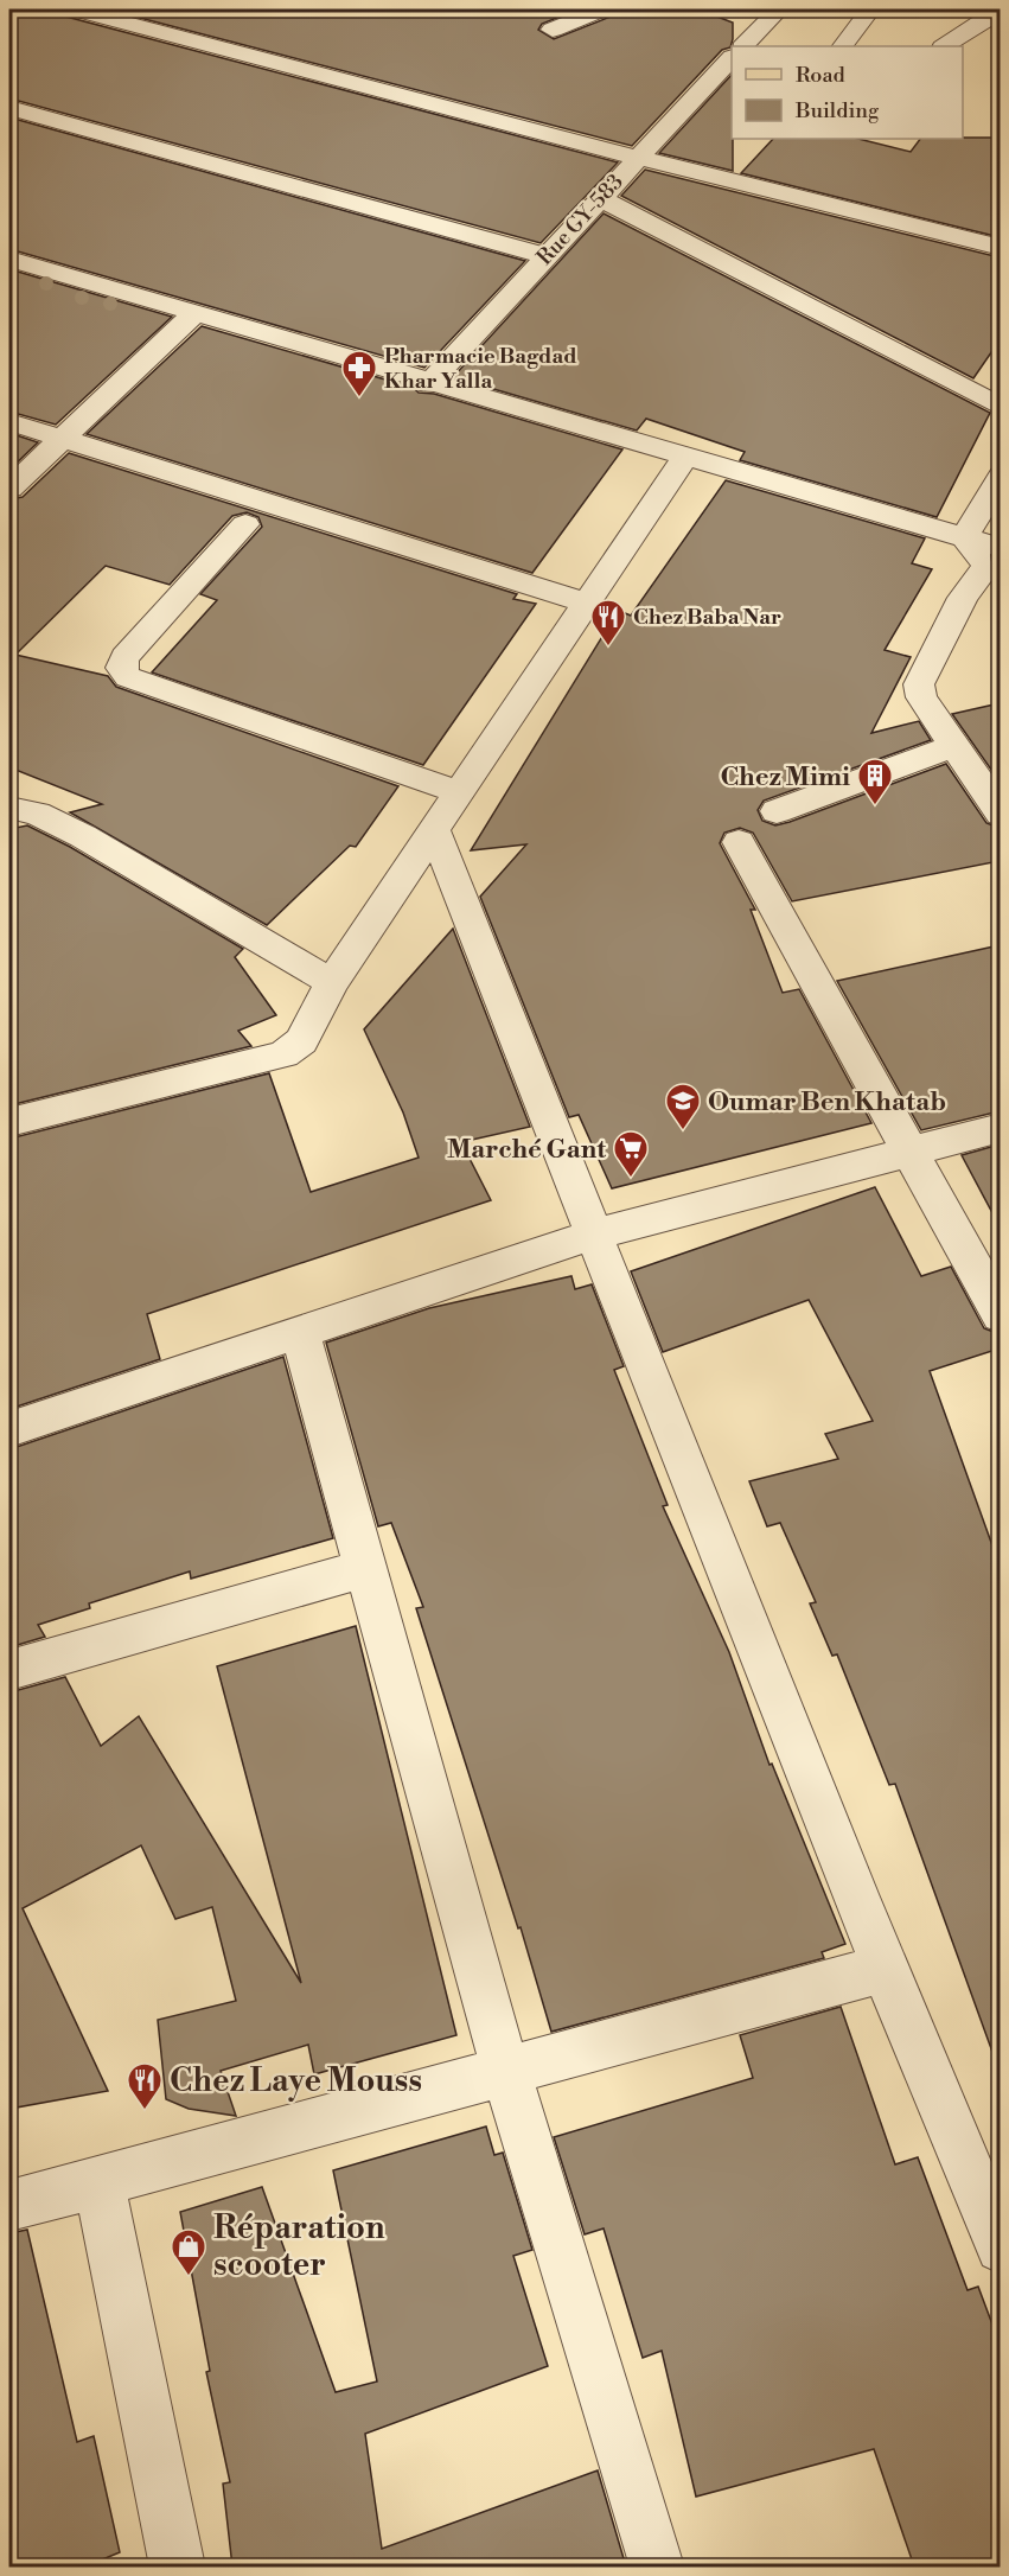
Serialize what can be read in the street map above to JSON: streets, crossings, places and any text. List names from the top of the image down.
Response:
{
  "streets": {
    "street": ["Rue GY-583"]
  },
  "places": {
    "pharmacy": ["Pharmacie Bagdad Khar Yalla"],
    "restaurant": ["Chez Baba Nar", "Chez Laye Mouss"],
    "building": ["Chez Mimi"],
    "school or university": ["Oumar Ben Khatab"],
    "supermarket": ["Marché Gant"],
    "shop": ["Réparation scooter"]
  },
  "legend": ["Road", "Building"]
}
